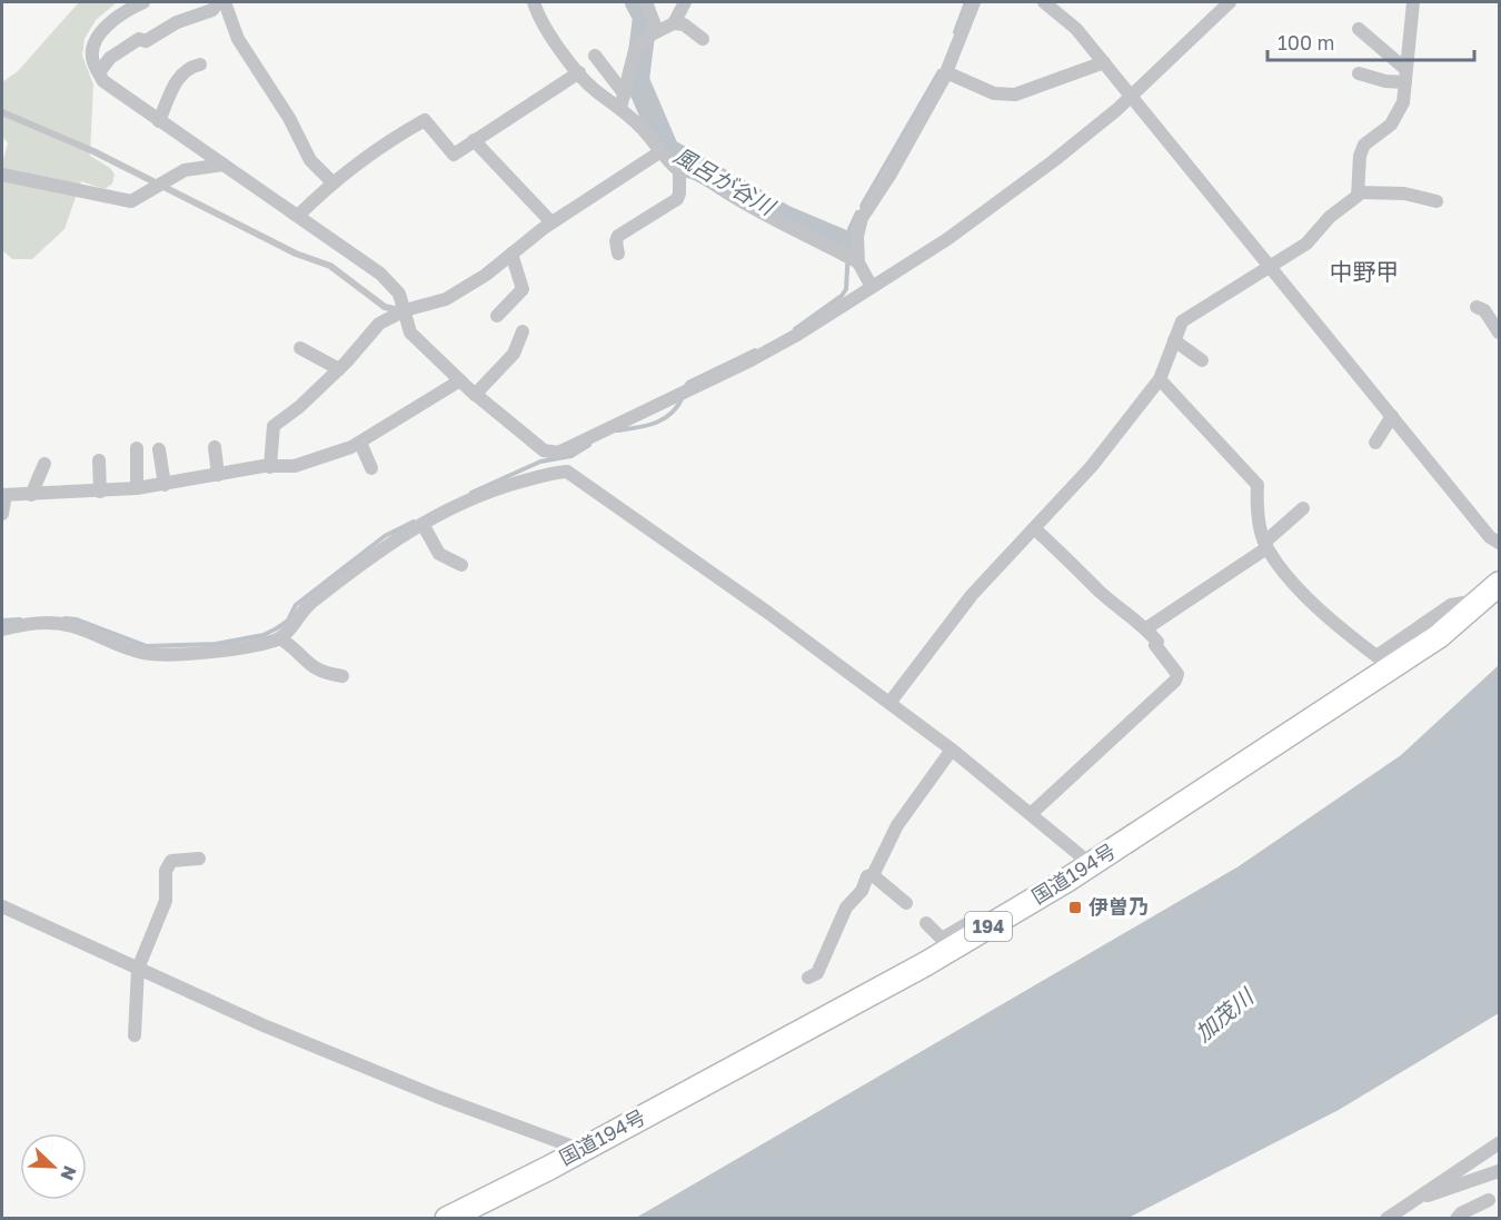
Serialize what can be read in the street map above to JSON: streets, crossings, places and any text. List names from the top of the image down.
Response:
{
  "streets": {
    "highway": ["国道194号", "194"]
  },
  "districts": ["中野甲"],
  "water": ["風呂が谷川", "加茂川"],
  "places": {
    "transit": ["伊曽乃"]
  },
  "scale_bar": "100 m",
  "north": "bottom right"
}
